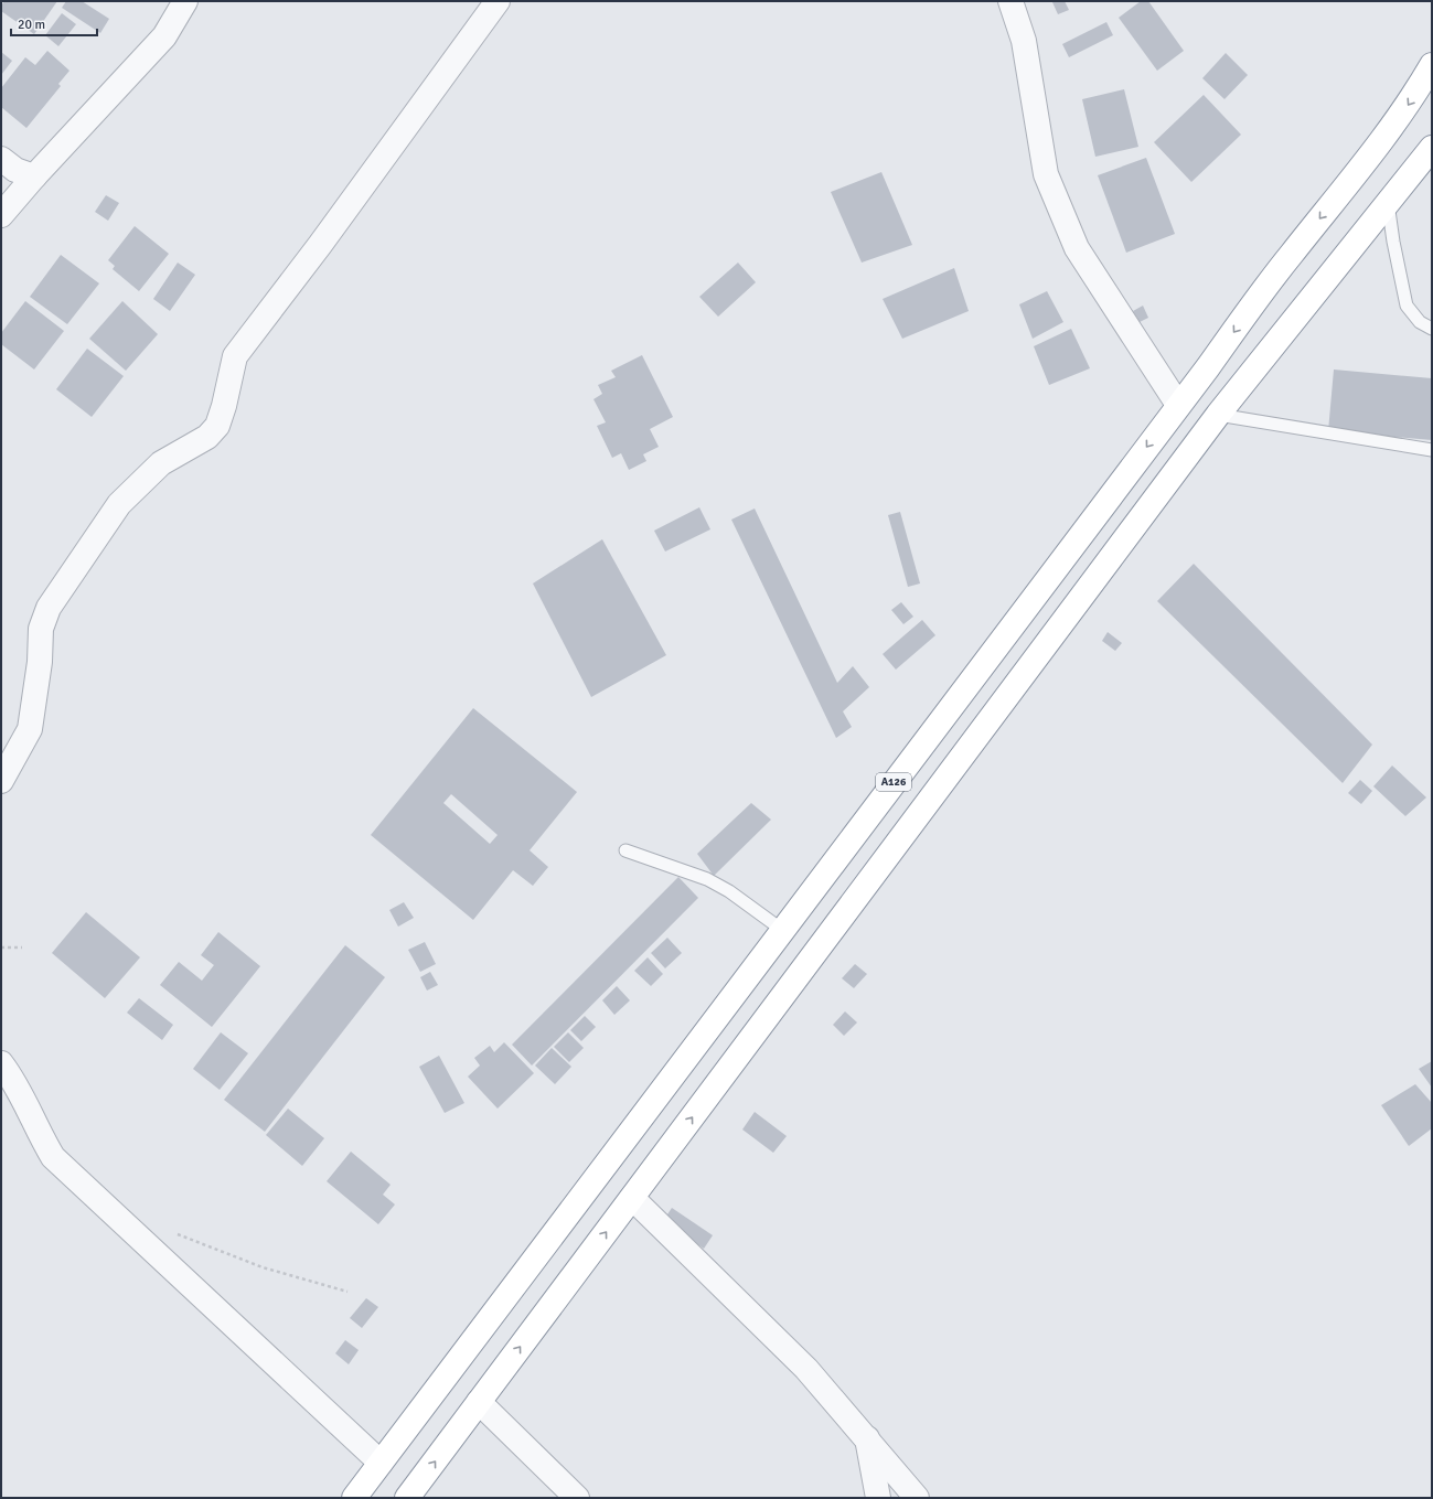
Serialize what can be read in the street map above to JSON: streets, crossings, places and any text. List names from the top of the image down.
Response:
{
  "streets": {
    "highway": ["A126"]
  },
  "scale_bar": "20 m"
}
